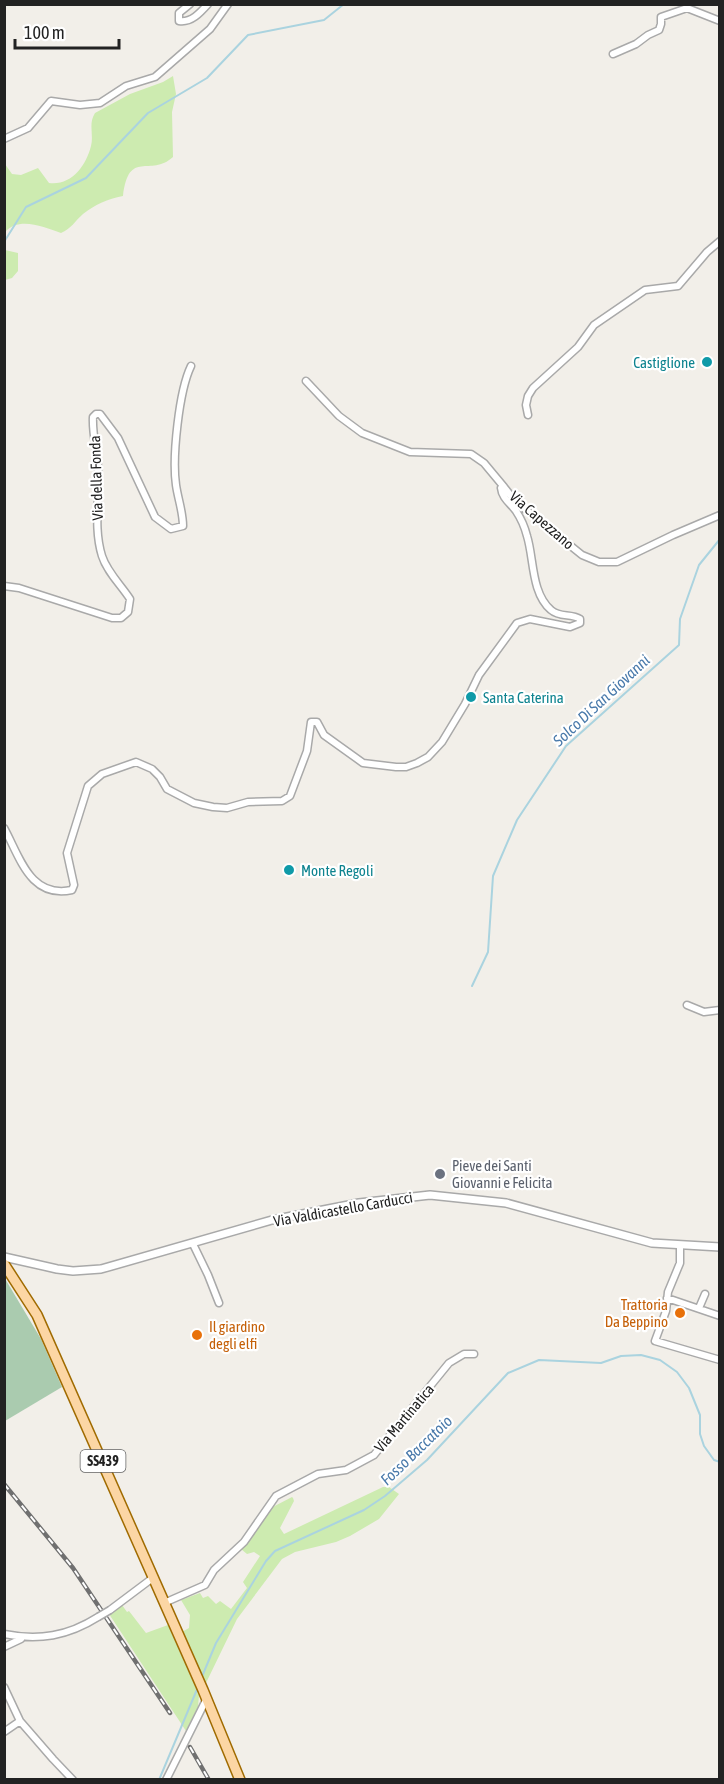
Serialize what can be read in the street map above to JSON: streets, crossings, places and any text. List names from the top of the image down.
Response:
{
  "streets": {
    "main road": ["SS439"],
    "street": [
      "Via della Fonda",
      "Via Capezzano",
      "Via Valdicastello Carducci",
      "Via Martinatica"
    ]
  },
  "crossings": [
    ["Via Martinatica", "SS439"]
  ],
  "water": ["Solco Di San Giovanni", "Fosso Baccatoio"],
  "places": [
    "Castiglione",
    "Santa Caterina",
    "Monte Regoli",
    "Pieve dei Santi Giovanni e Felicita",
    "Trattoria Da Beppino",
    "Il giardino degli elfi"
  ],
  "scale_bar": "100 m"
}
